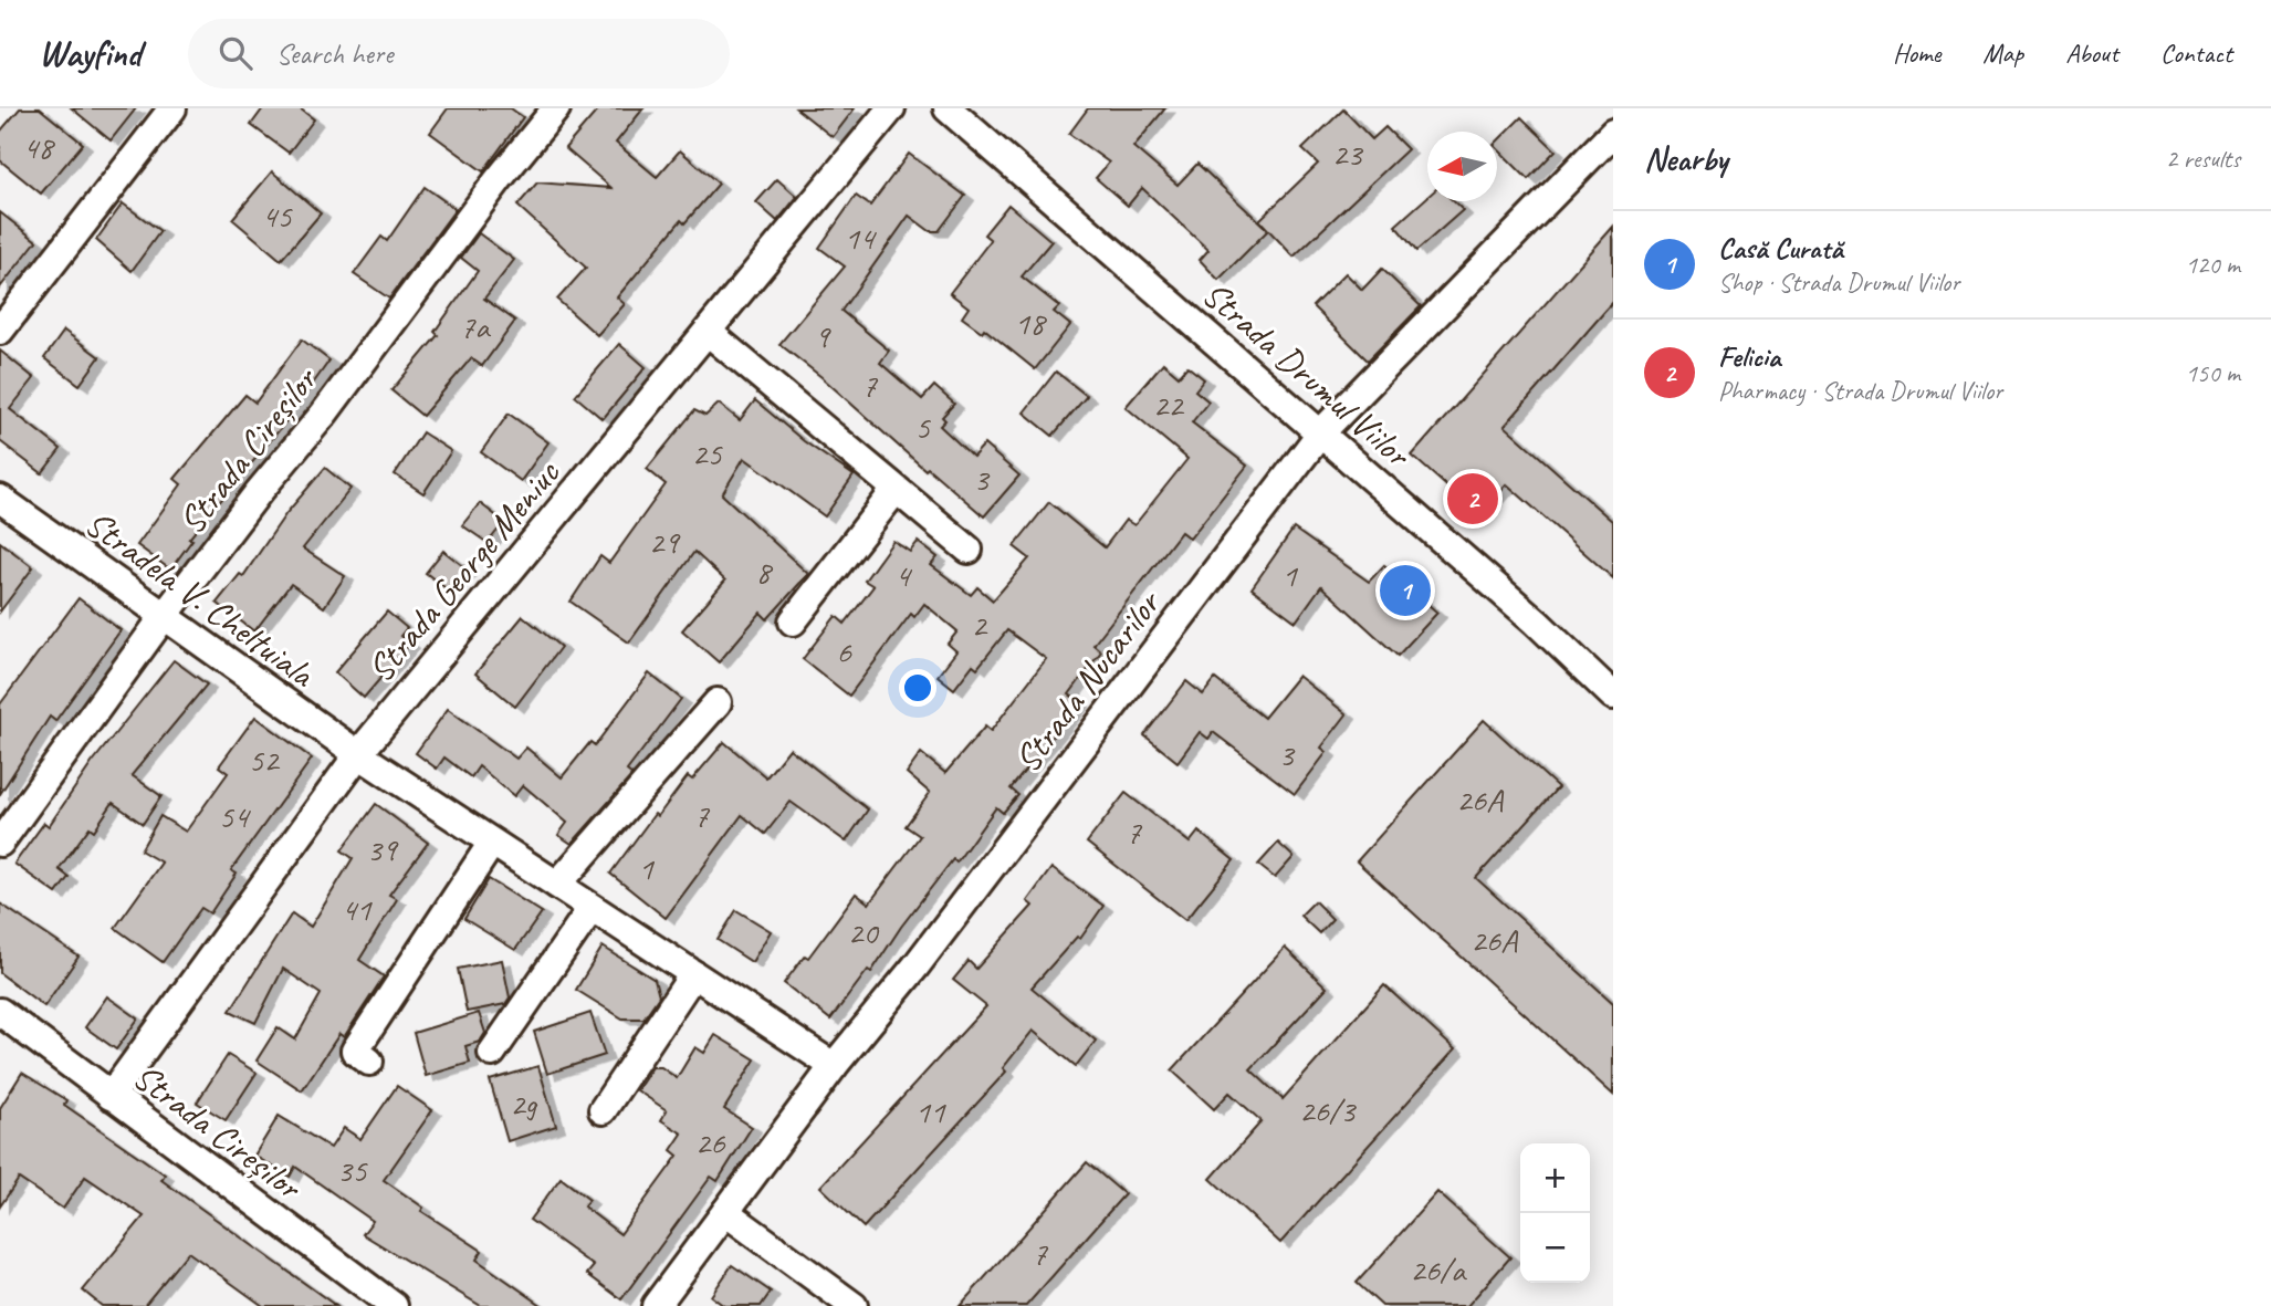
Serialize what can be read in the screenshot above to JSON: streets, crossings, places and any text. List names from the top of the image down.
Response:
{
  "streets": {
    "street": [
      "Strada Drumul Viilor",
      "Strada Cireșilor",
      "Strada George Meniuc",
      "Stradela V. Cheltuiala",
      "Strada Nucarilor"
    ]
  },
  "crossings": [
    ["Strada Drumul Viilor", "Strada Nucarilor"],
    ["Strada Cireșilor", "Strada George Meniuc"],
    ["Strada Cireșilor", "Stradela V. Cheltuiala"],
    ["Strada George Meniuc", "Stradela V. Cheltuiala"],
    ["Stradela V. Cheltuiala", "Strada Nucarilor"]
  ],
  "house_numbers": [
    "48",
    "23",
    "45",
    "14",
    "18",
    "7a",
    "9",
    "7",
    "22",
    "5",
    "25",
    "3",
    "29",
    "8",
    "4",
    "1",
    "2",
    "6",
    "3",
    "52",
    "26A",
    "7",
    "54",
    "7",
    "39",
    "1",
    "41",
    "20",
    "26A",
    "2g",
    "26/3",
    "11",
    "26",
    "35",
    "7",
    "26/a"
  ],
  "north": "left",
  "page": {
    "header": "Wayfind",
    "search": "Search here",
    "nav": [
      "Home",
      "Map",
      "About",
      "Contact"
    ],
    "heading": ["Nearby", "2 results"],
    "list": [
      {
        "mark": "1",
        "name": "Casă Curată",
        "note": "Shop · Strada Drumul Viilor",
        "value": "120 m"
      },
      {
        "mark": "2",
        "name": "Felicia",
        "note": "Pharmacy · Strada Drumul Viilor",
        "value": "150 m"
      }
    ],
    "pins": ["2", "1"],
    "map_buttons": ["+", "−"]
  }
}
